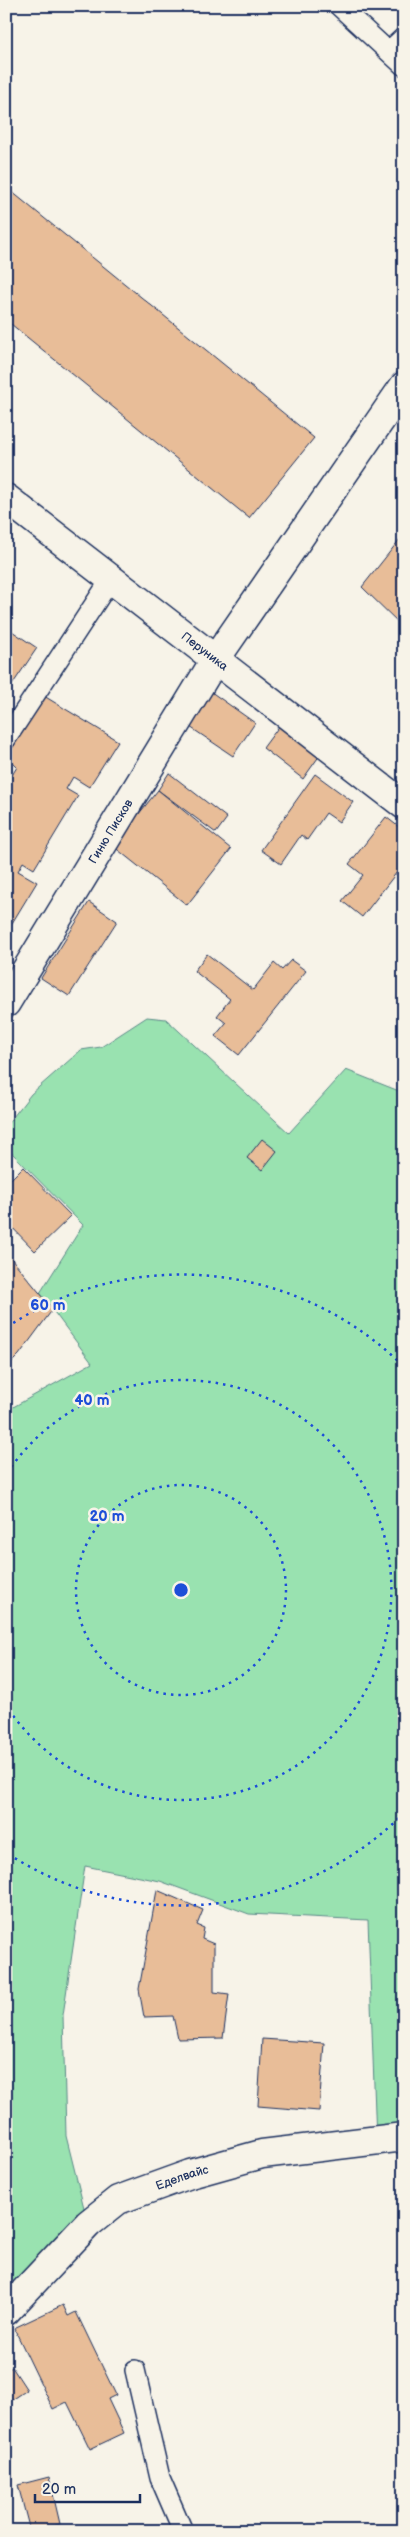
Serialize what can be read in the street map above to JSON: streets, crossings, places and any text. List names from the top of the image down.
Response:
{
  "streets": {
    "street": ["Перуника", "Гиню Писков", "Еделвайс"]
  },
  "crossings": [
    ["Перуника", "Гиню Писков"]
  ],
  "scale_bar": "20 m",
  "rings": ["60 m", "40 m", "20 m"]
}
